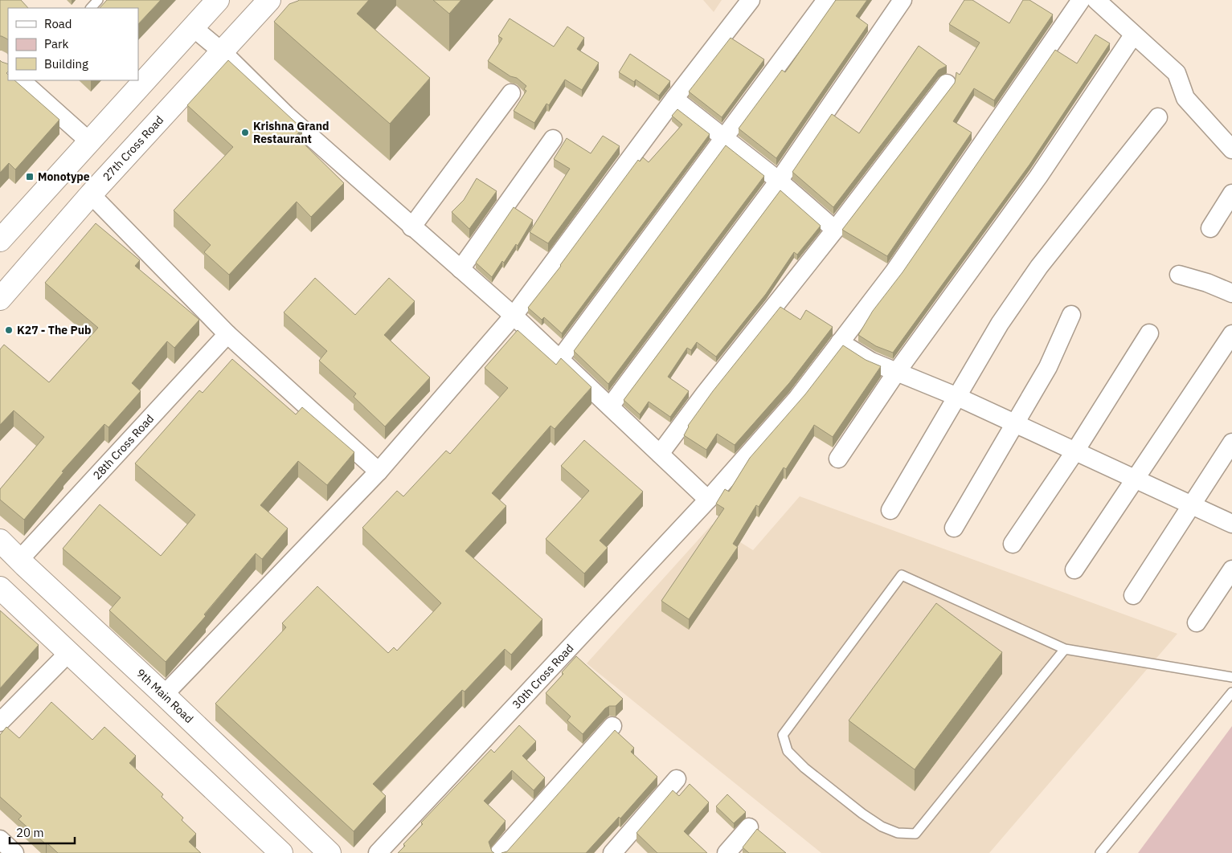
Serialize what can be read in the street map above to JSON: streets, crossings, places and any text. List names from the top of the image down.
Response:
{
  "streets": {
    "main road": ["27th Cross Road", "9th Main Road"],
    "street": ["28th Cross Road", "30th Cross Road"]
  },
  "crossings": [
    ["28th Cross Road", "9th Main Road"]
  ],
  "places": {
    "other": ["Krishna Grand Restaurant", "K27 - The Pub"],
    "transit": ["Monotype"]
  },
  "legend": ["Road", "Park", "Building"],
  "scale_bar": "20 m"
}
